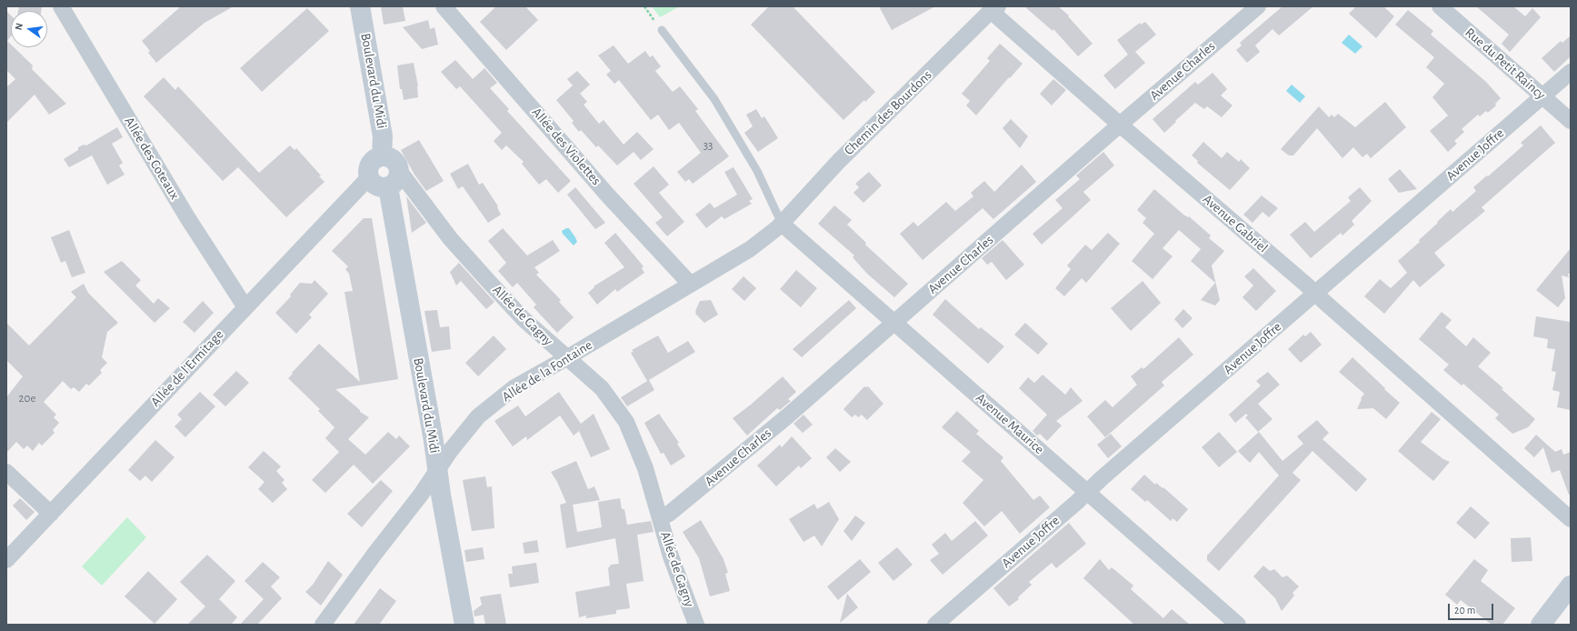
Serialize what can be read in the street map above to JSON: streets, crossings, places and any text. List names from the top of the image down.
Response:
{
  "streets": {
    "street": [
      "Rue du Petit Raincy",
      "Avenue Charles",
      "Boulevard du Midi",
      "Chemin des Bourdons",
      "Allée des Violettes",
      "Avenue Joffre",
      "Allée des Coteaux",
      "Avenue Gabriel",
      "Allée de Gagny",
      "Allée de l'Ermitage",
      "Allée de la Fontaine",
      "Avenue Maurice"
    ]
  },
  "crossings": [
    ["Rue du Petit Raincy", "Avenue Joffre"],
    ["Avenue Charles", "Avenue Gabriel"],
    ["Avenue Charles", "Allée de Gagny"],
    ["Avenue Charles", "Avenue Maurice"],
    ["Boulevard du Midi", "Allée de Gagny"],
    ["Boulevard du Midi", "Allée de l'Ermitage"],
    ["Boulevard du Midi", "Allée de la Fontaine"],
    ["Chemin des Bourdons", "Avenue Gabriel"],
    ["Chemin des Bourdons", "Allée de la Fontaine"],
    ["Chemin des Bourdons", "Avenue Maurice"],
    ["Allée des Violettes", "Allée de la Fontaine"],
    ["Avenue Joffre", "Avenue Gabriel"],
    ["Avenue Joffre", "Avenue Maurice"],
    ["Allée des Coteaux", "Allée de l'Ermitage"],
    ["Allée de Gagny", "Allée de l'Ermitage"],
    ["Allée de Gagny", "Allée de la Fontaine"],
    ["Allée de la Fontaine", "Avenue Maurice"]
  ],
  "house_numbers": ["33", "20e"],
  "scale_bar": "20 m",
  "north": "left"
}
